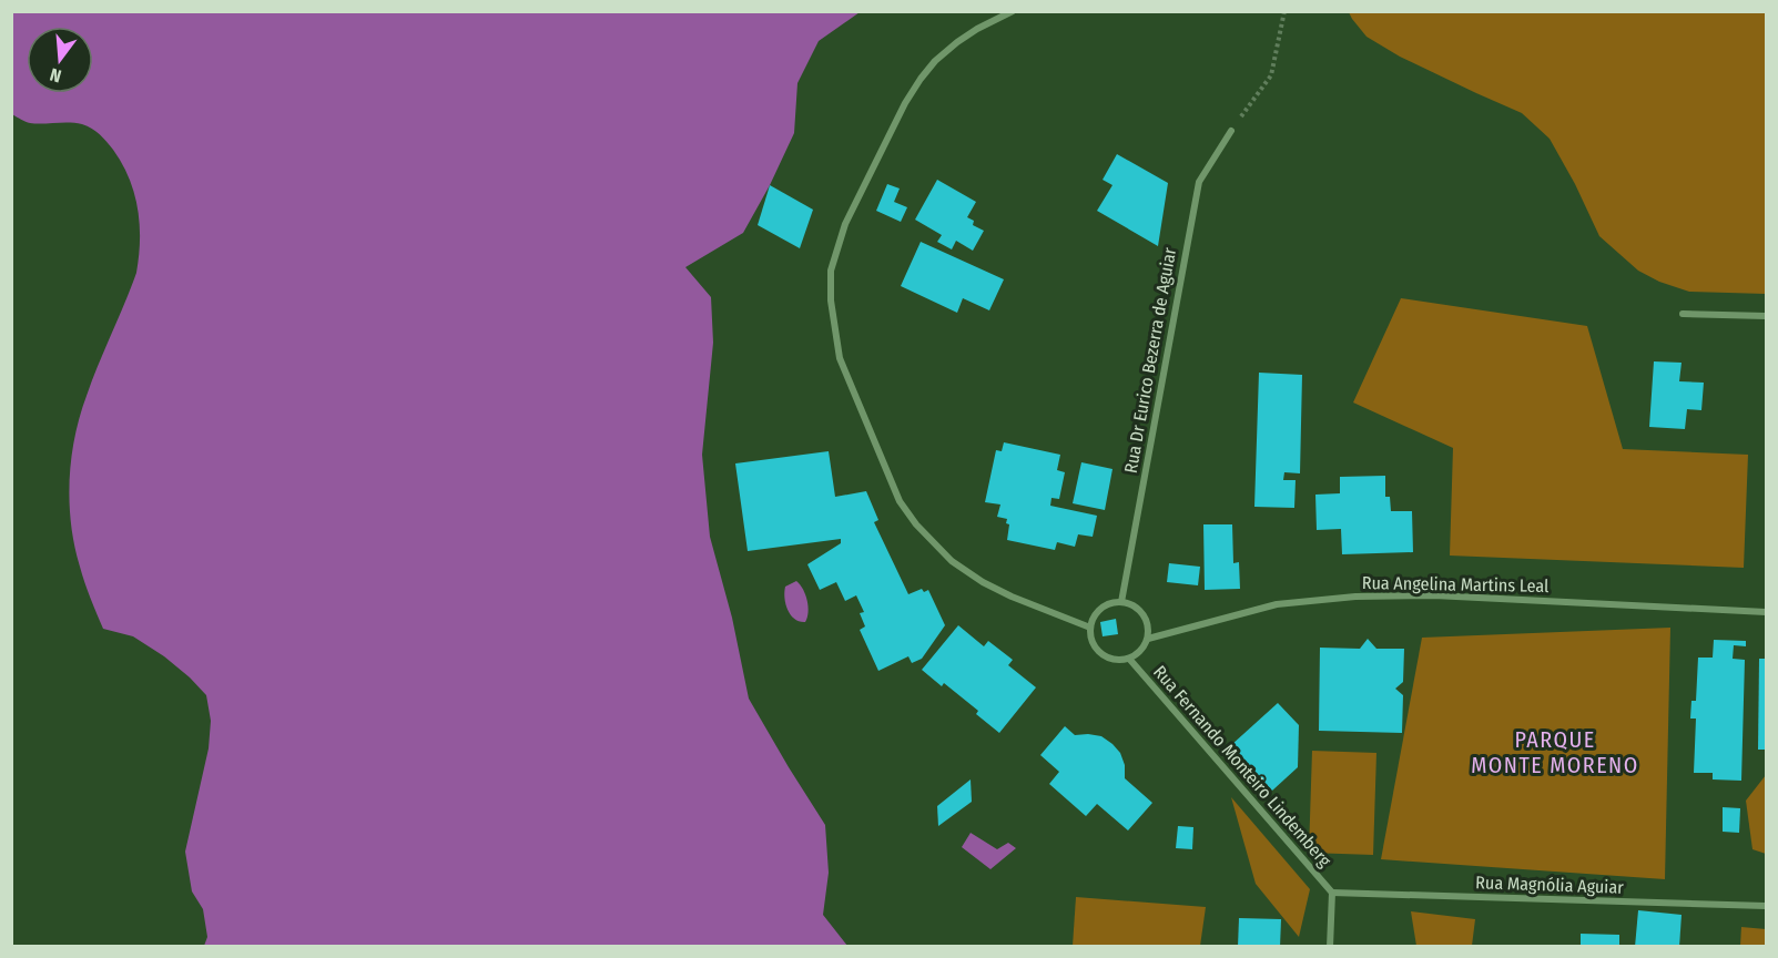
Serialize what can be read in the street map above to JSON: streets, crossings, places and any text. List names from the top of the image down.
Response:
{
  "streets": {
    "street": [
      "Rua Dr Eurico Bezerra de Aguiar",
      "Rua Angelina Martins Leal",
      "Rua Fernando Monteiro Lindemberg",
      "Rua Magnólia Aguiar"
    ]
  },
  "crossings": [
    ["Rua Dr Eurico Bezerra de Aguiar", "Rua Angelina Martins Leal"],
    ["Rua Dr Eurico Bezerra de Aguiar", "Rua Fernando Monteiro Lindemberg"],
    ["Rua Angelina Martins Leal", "Rua Fernando Monteiro Lindemberg"],
    ["Rua Fernando Monteiro Lindemberg", "Rua Magnólia Aguiar"]
  ],
  "districts": ["PARQUE MONTE MORENO"],
  "north": "bottom"
}
